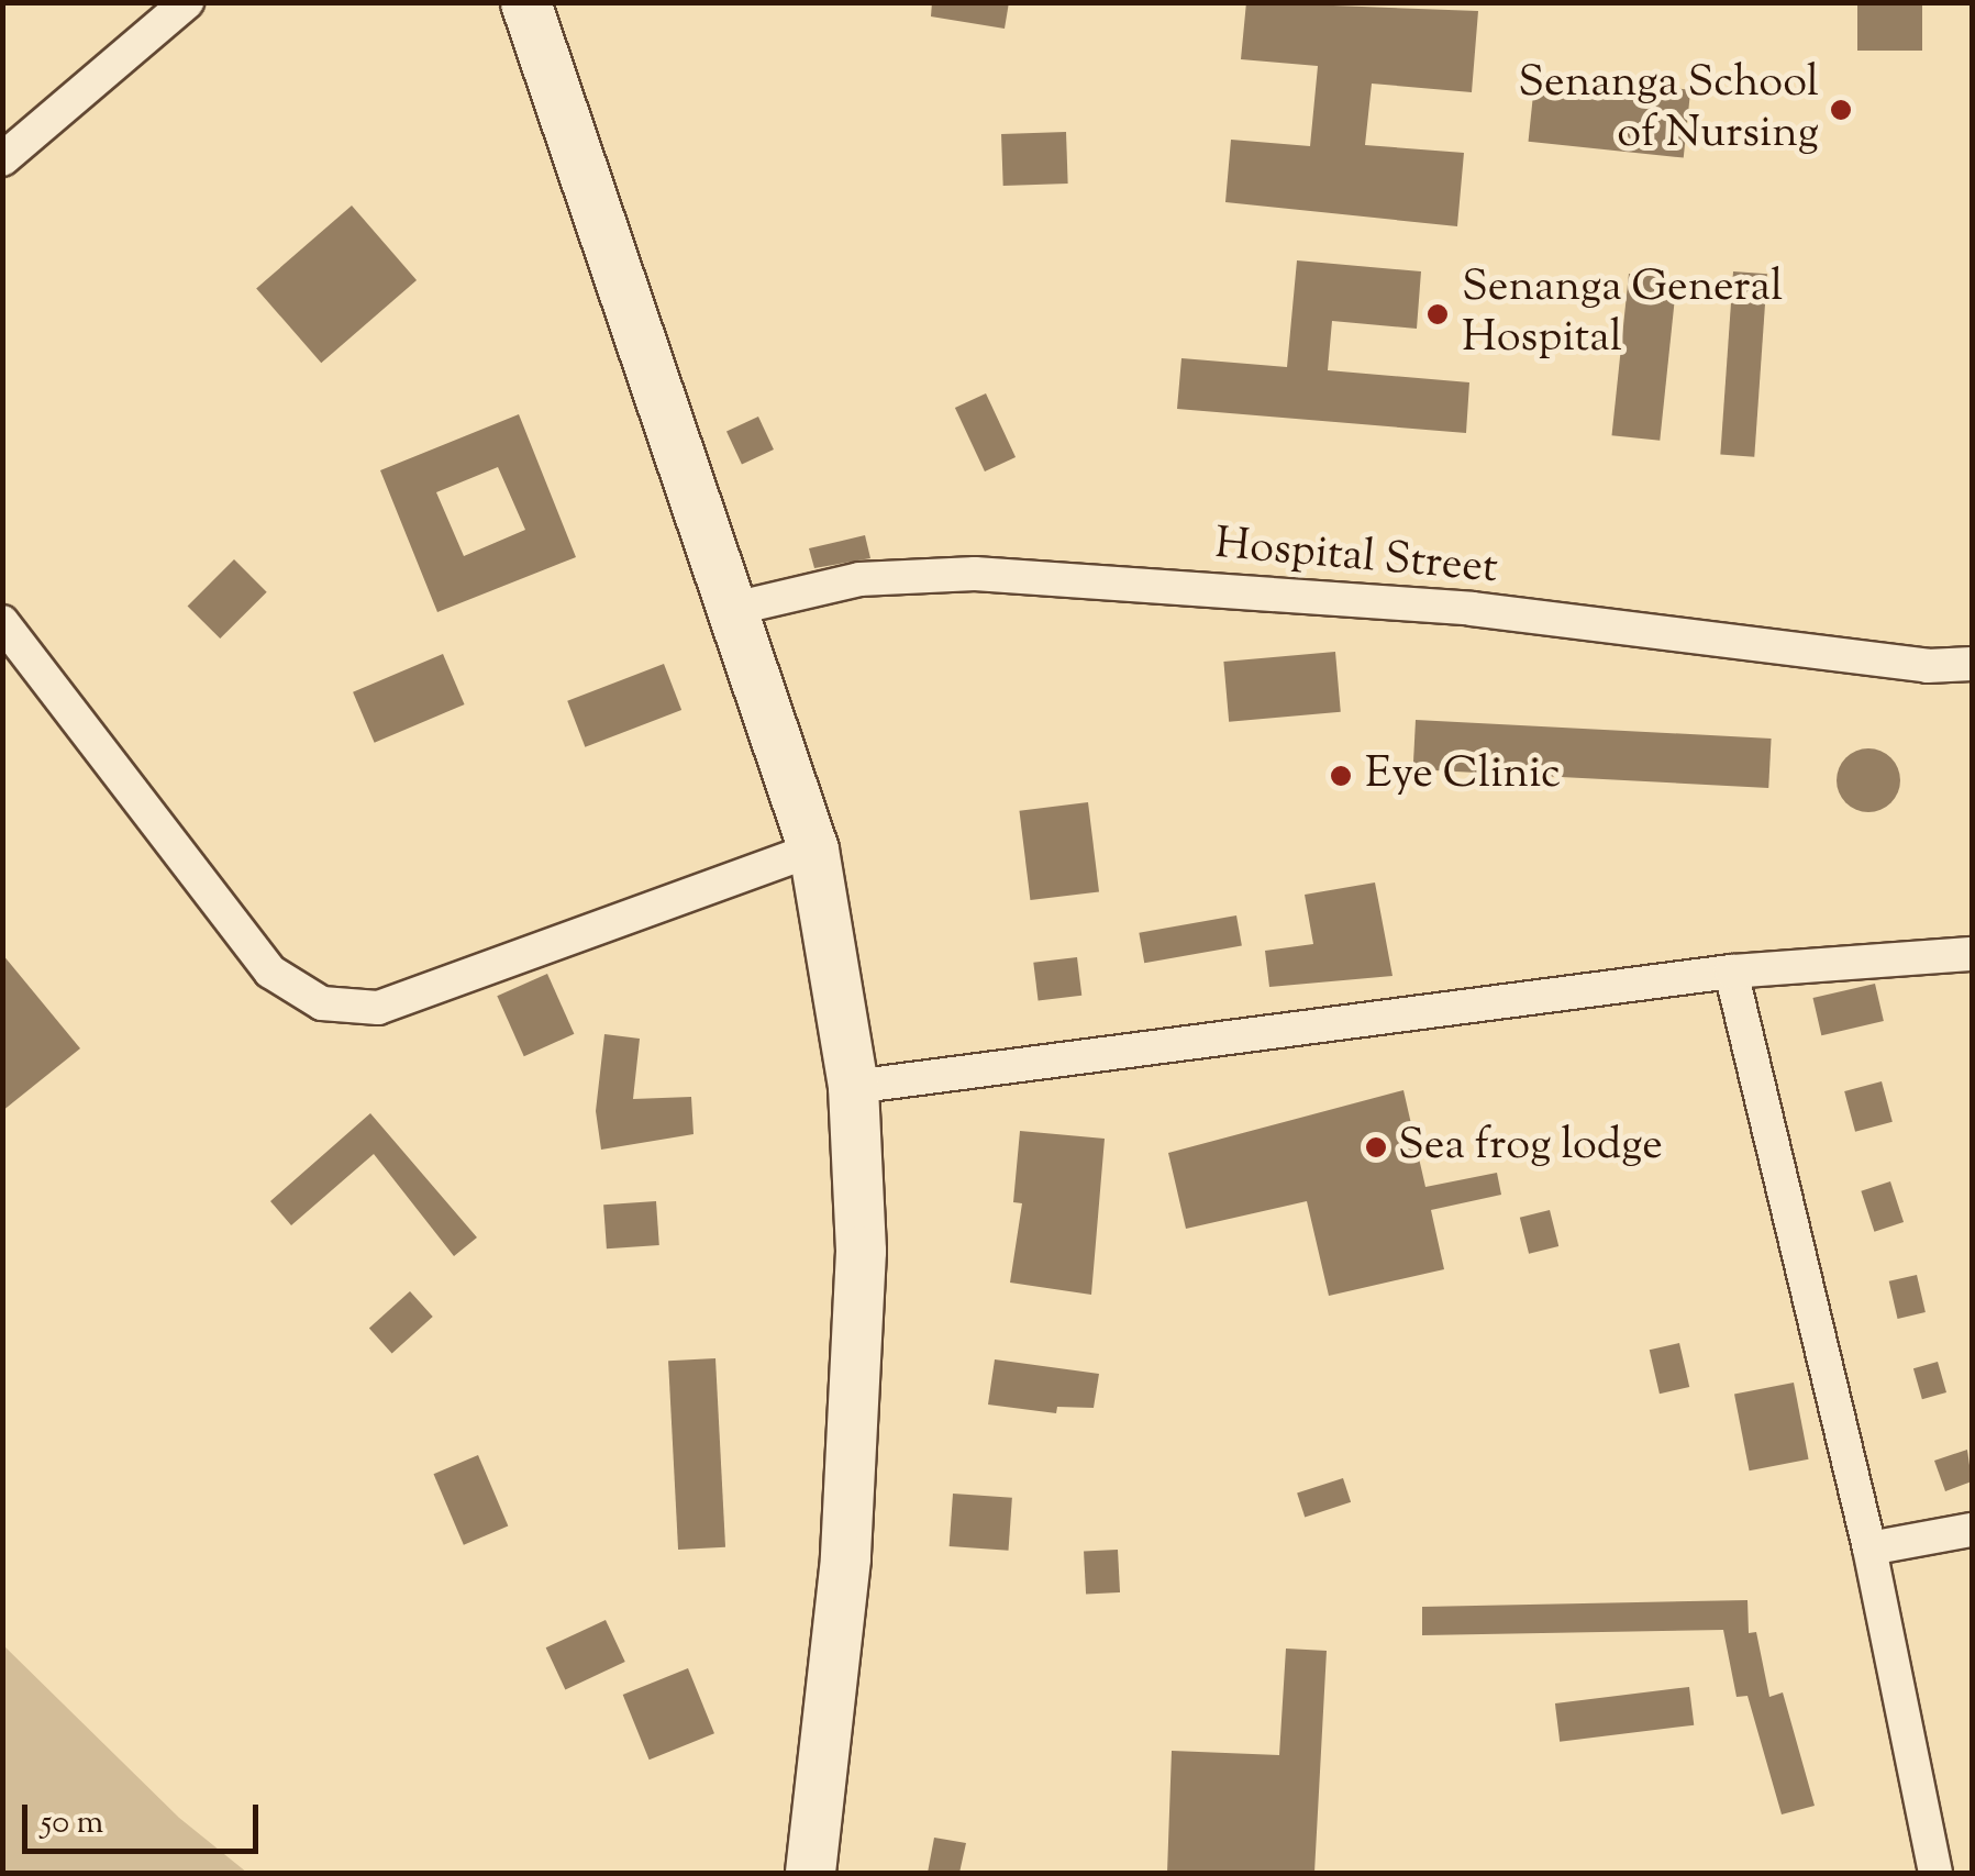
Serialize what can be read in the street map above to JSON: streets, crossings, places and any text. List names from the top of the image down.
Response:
{
  "streets": {
    "street": ["Hospital Street"]
  },
  "places": [
    "Senanga School of Nursing",
    "Senanga General Hospital",
    "Eye Clinic",
    "Sea frog lodge"
  ],
  "scale_bar": "50 m"
}
